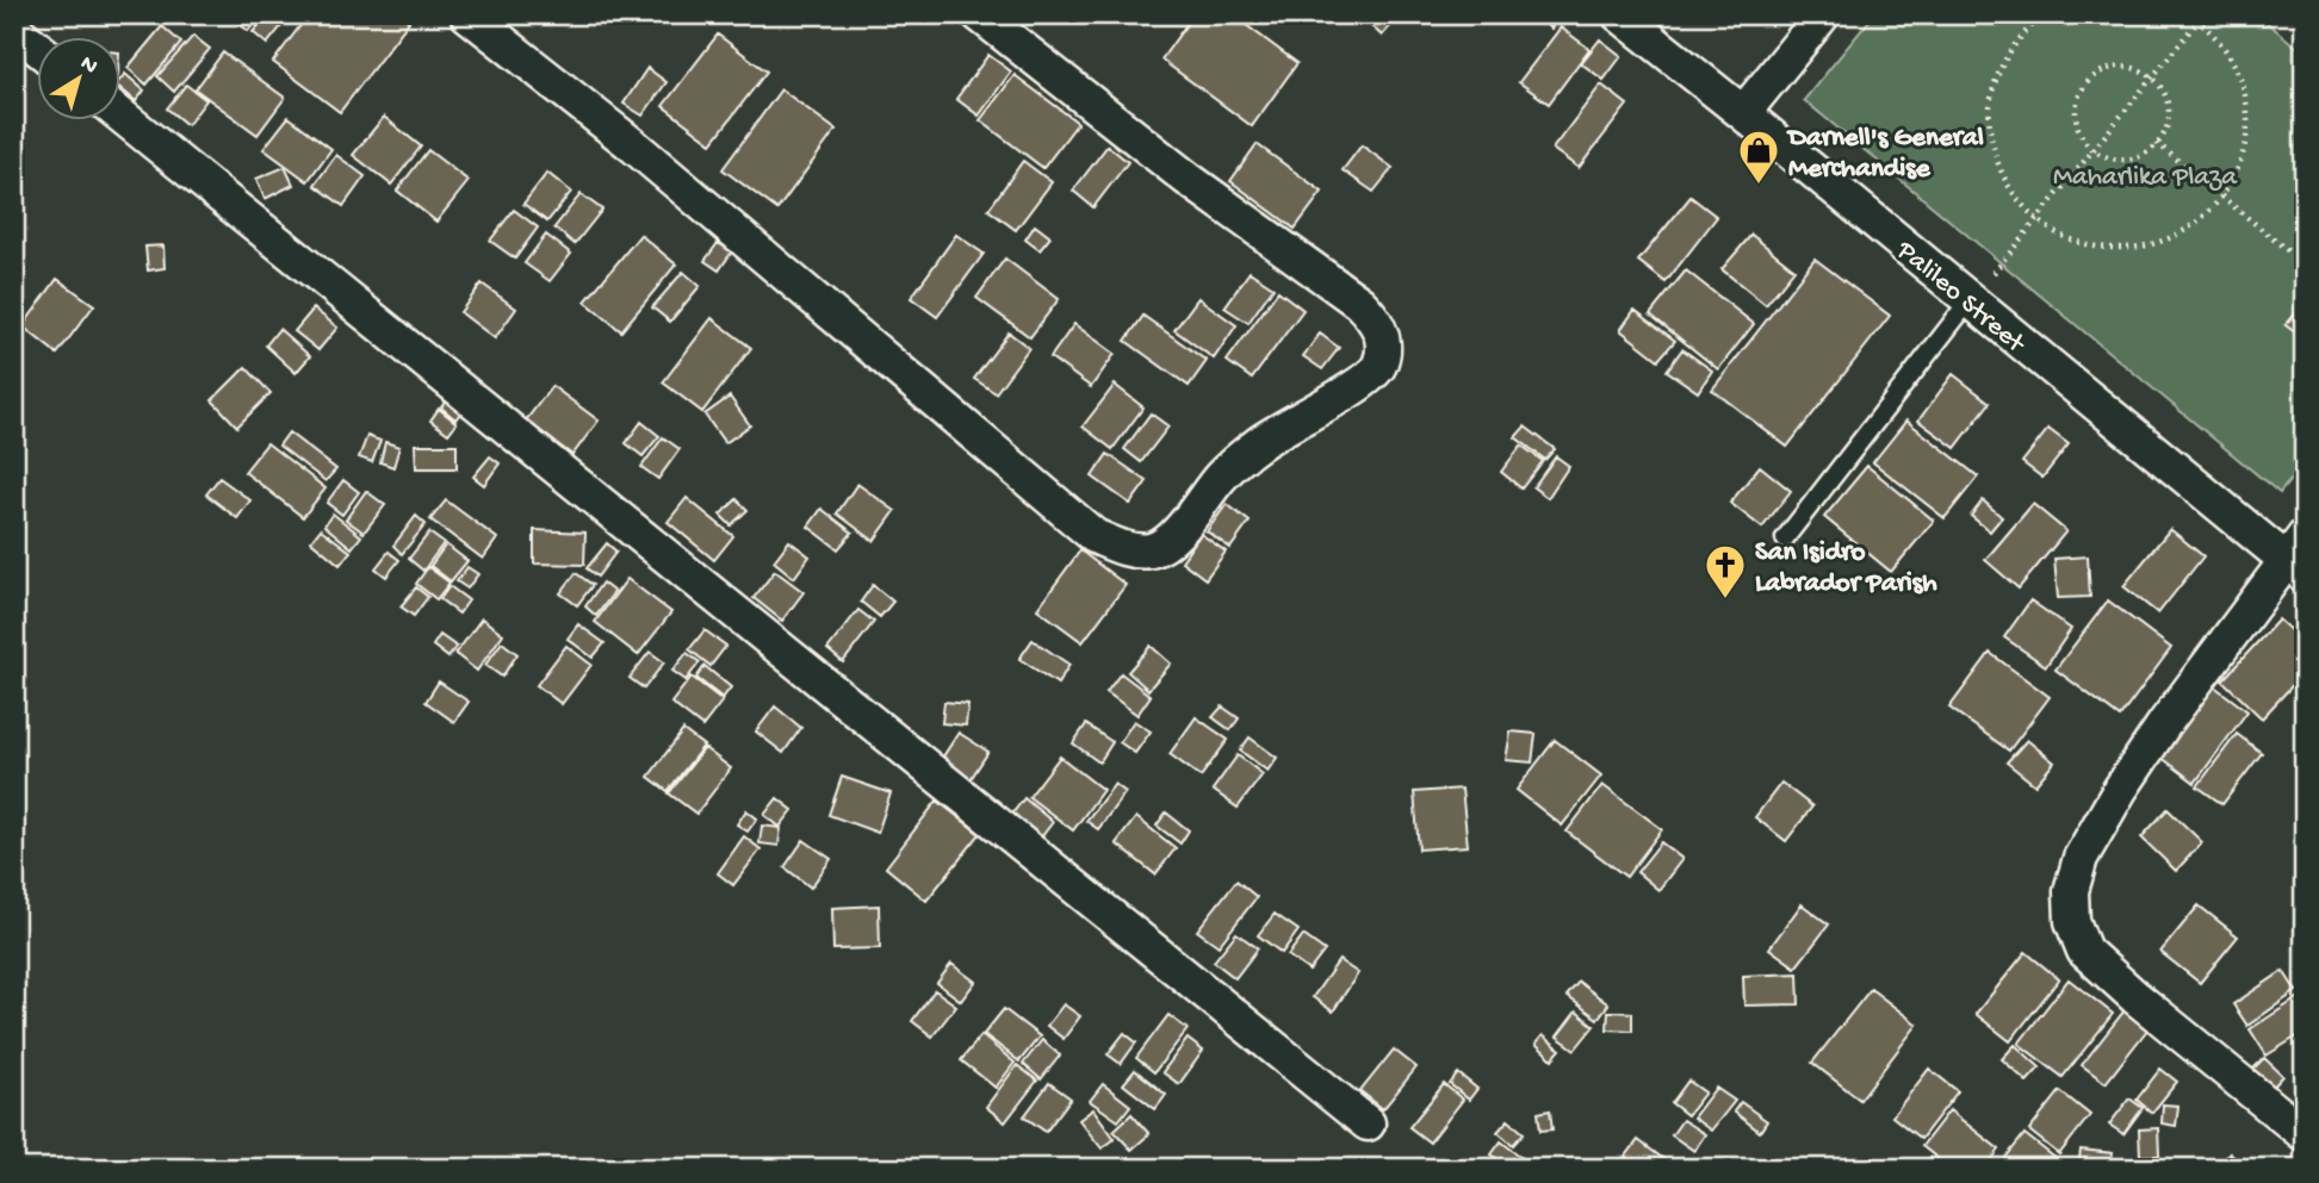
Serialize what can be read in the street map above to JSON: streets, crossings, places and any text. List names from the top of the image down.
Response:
{
  "streets": {
    "street": ["Palileo Street"]
  },
  "parks": ["Maharlika Plaza"],
  "places": {
    "shop": ["Darnell's General Merchandise"],
    "church": ["San Isidro Labrador Parish"]
  },
  "north": "top right"
}
